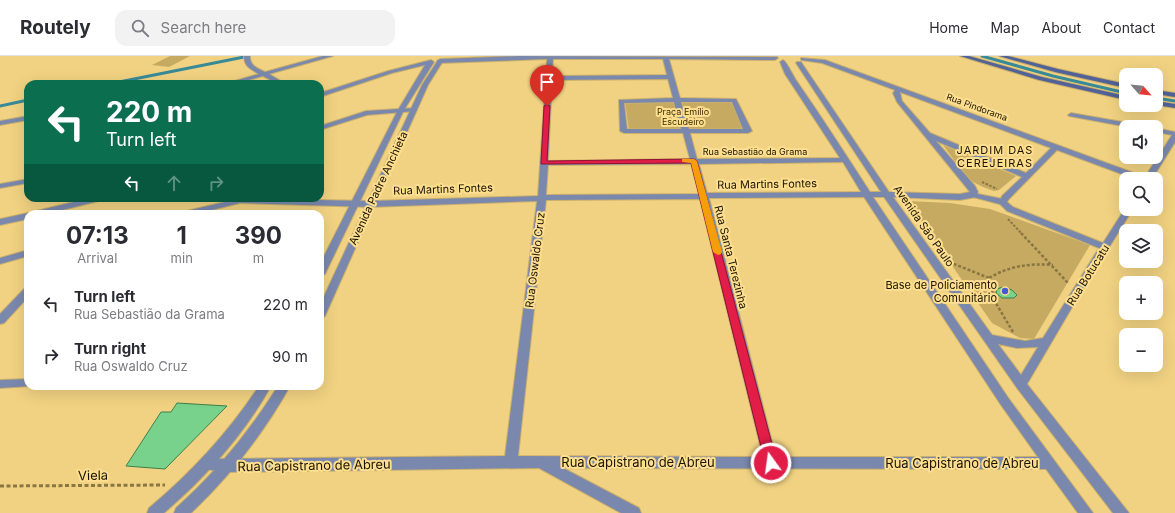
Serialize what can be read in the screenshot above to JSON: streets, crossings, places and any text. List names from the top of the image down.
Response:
{
  "streets": {
    "street": [
      "Rua Pindorama",
      "Rua Sebastião da Grama",
      "Rua Martins Fontes",
      "Avenida Padre Anchieta",
      "Avenida São Paulo",
      "Rua Santa Terezinha",
      "Rua Oswaldo Cruz",
      "Rua Botucatu",
      "Rua Capistrano de Abreu"
    ],
    "path": ["Viela"]
  },
  "crossings": [
    ["Rua Pindorama", "Avenida São Paulo"],
    ["Rua Sebastião da Grama", "Rua Santa Terezinha"],
    ["Rua Sebastião da Grama", "Rua Oswaldo Cruz"],
    ["Rua Martins Fontes", "Avenida Padre Anchieta"],
    ["Rua Martins Fontes", "Avenida São Paulo"],
    ["Rua Martins Fontes", "Rua Santa Terezinha"],
    ["Rua Martins Fontes", "Rua Oswaldo Cruz"],
    ["Rua Martins Fontes", "Rua Botucatu"],
    ["Avenida São Paulo", "Rua Botucatu"],
    ["Rua Santa Terezinha", "Rua Capistrano de Abreu"],
    ["Rua Oswaldo Cruz", "Rua Capistrano de Abreu"]
  ],
  "districts": ["JARDIM DAS CEREJEIRAS"],
  "parks": ["Praça Emílio Escudeiro"],
  "places": ["Base de Policiamento Comunitário"],
  "north": "bottom right",
  "page": {
    "header": "Routely",
    "search": "Search here",
    "nav": [
      "Home",
      "Map",
      "About",
      "Contact"
    ],
    "map_buttons": ["+", "−"],
    "turn": ["220 m", "Turn left"],
    "eta": [
      "07:13",
      "Arrival",
      "1",
      "min",
      "390",
      "m"
    ],
    "list": [
      {
        "name": "Turn left",
        "note": "Rua Sebastião da Grama",
        "value": "220 m"
      },
      {
        "name": "Turn right",
        "note": "Rua Oswaldo Cruz",
        "value": "90 m"
      }
    ]
  }
}
